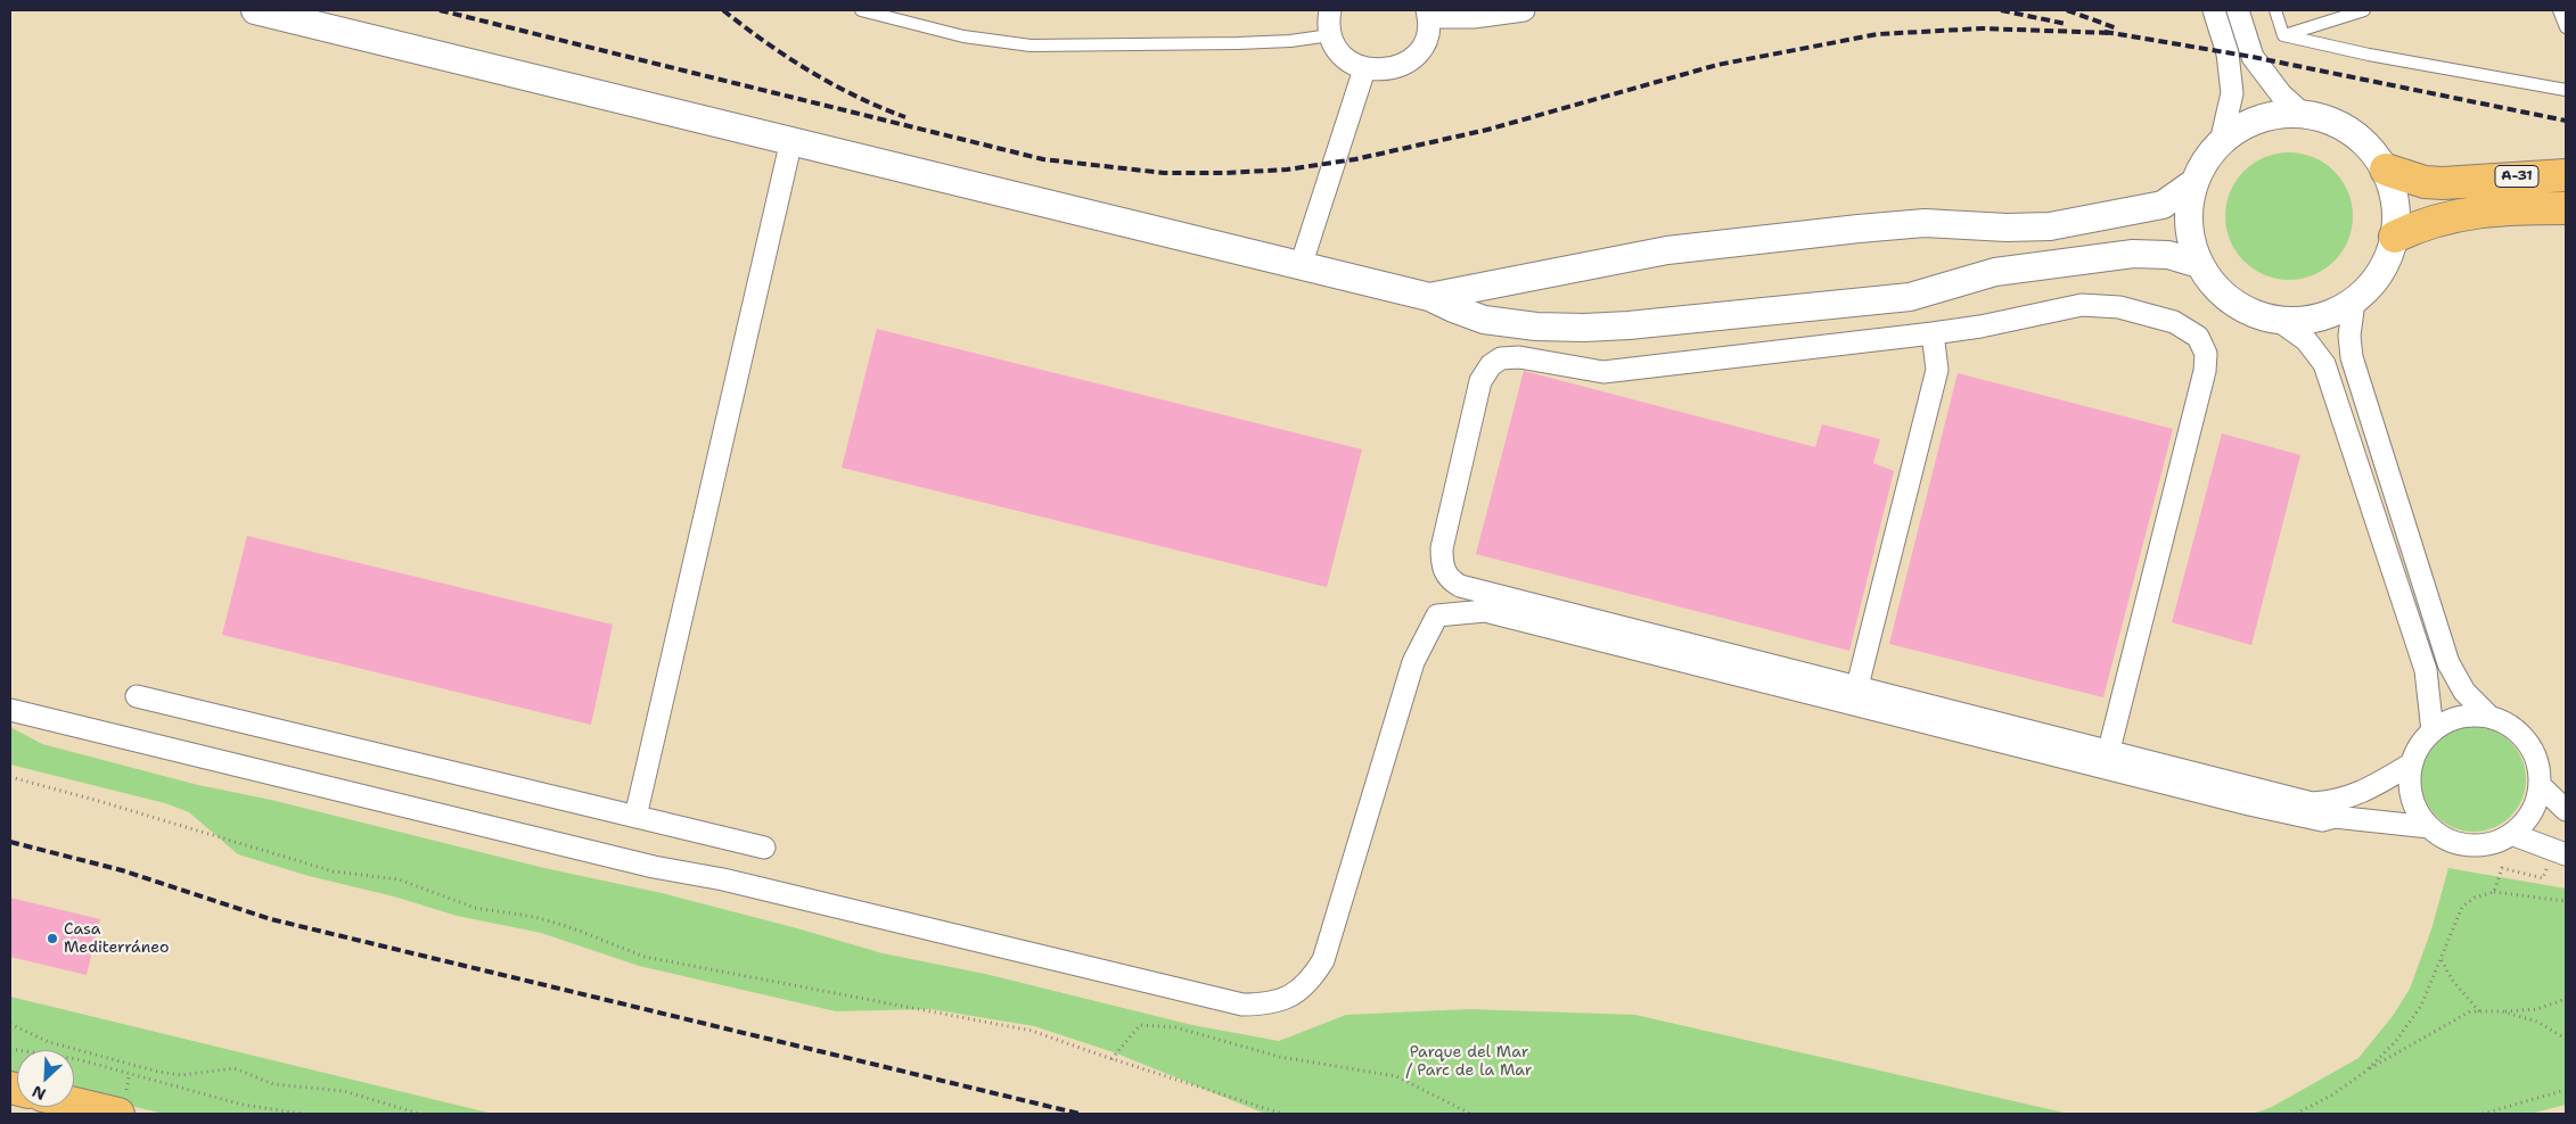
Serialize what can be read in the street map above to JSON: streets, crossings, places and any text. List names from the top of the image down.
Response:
{
  "streets": {
    "main road": ["A-31"]
  },
  "parks": ["Parque del Mar / Parc de la Mar"],
  "places": ["Casa Mediterráneo"],
  "north": "bottom left"
}
